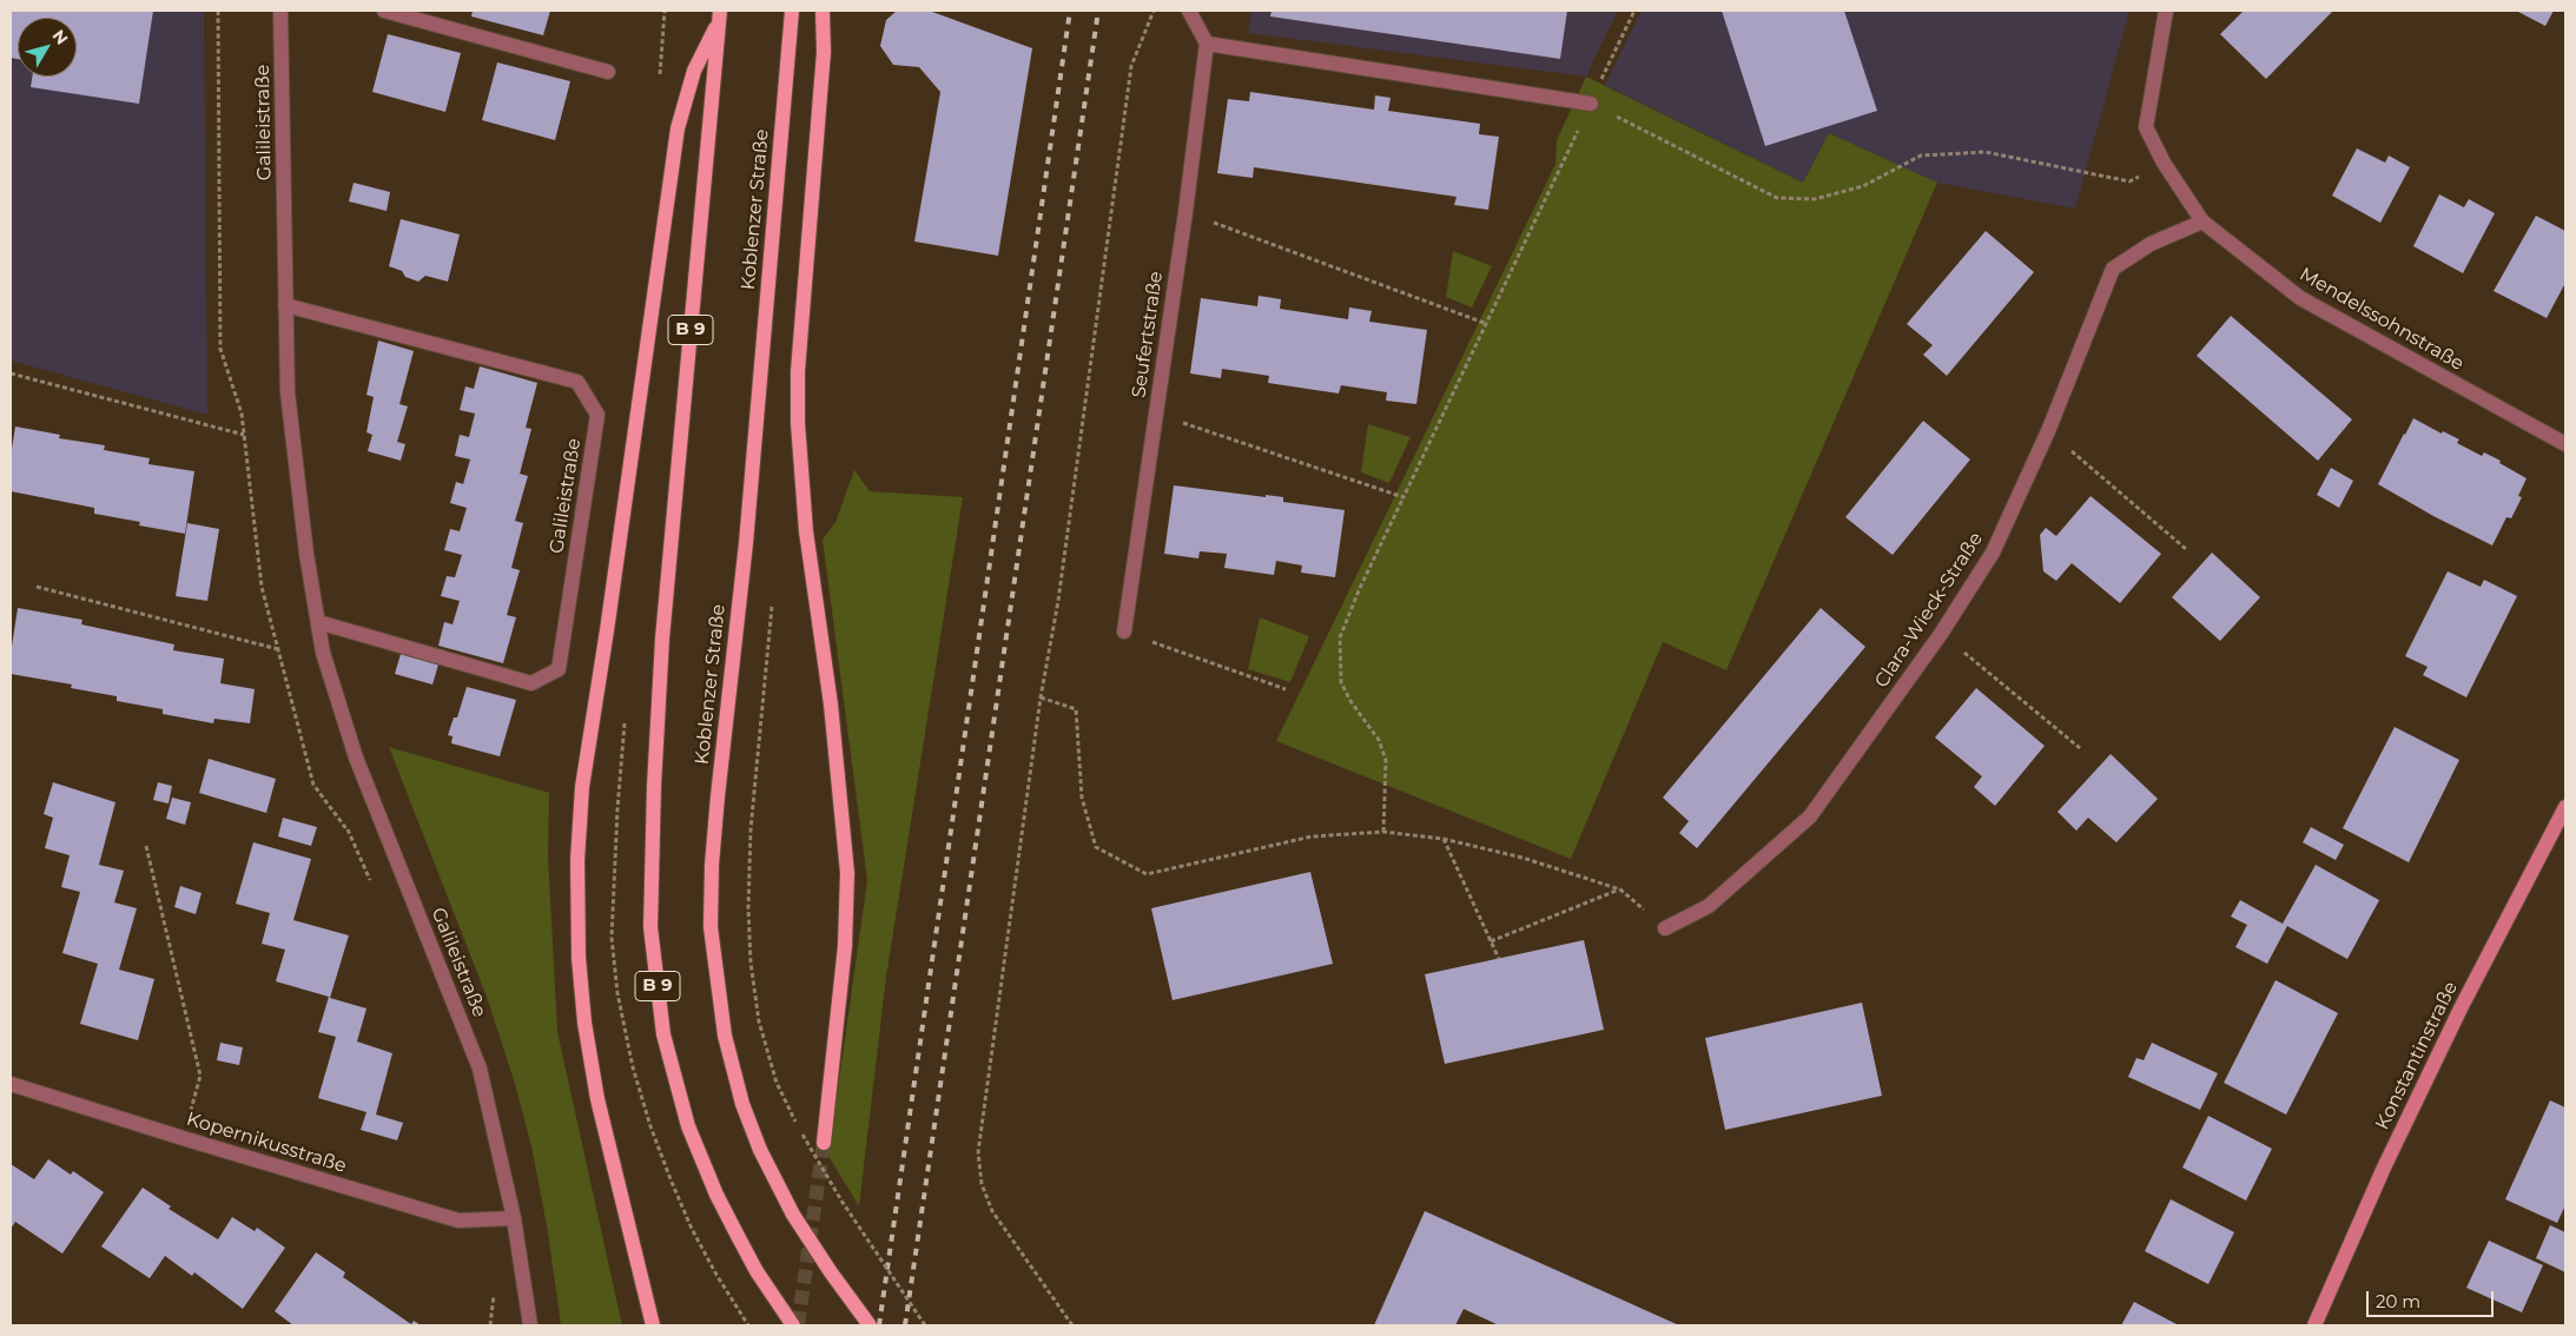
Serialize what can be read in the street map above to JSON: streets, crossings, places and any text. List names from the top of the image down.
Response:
{
  "streets": {
    "main road": ["Koblenzer Straße", "B 9", "Konstantinstraße"],
    "street": [
      "Galileistraße",
      "Mendelssohnstraße",
      "Seufertstraße",
      "Clara-Wieck-Straße",
      "Kopernikusstraße"
    ]
  },
  "crossings": [
    ["Galileistraße", "Kopernikusstraße"],
    ["Mendelssohnstraße", "Clara-Wieck-Straße"]
  ],
  "scale_bar": "20 m",
  "north": "top right"
}
